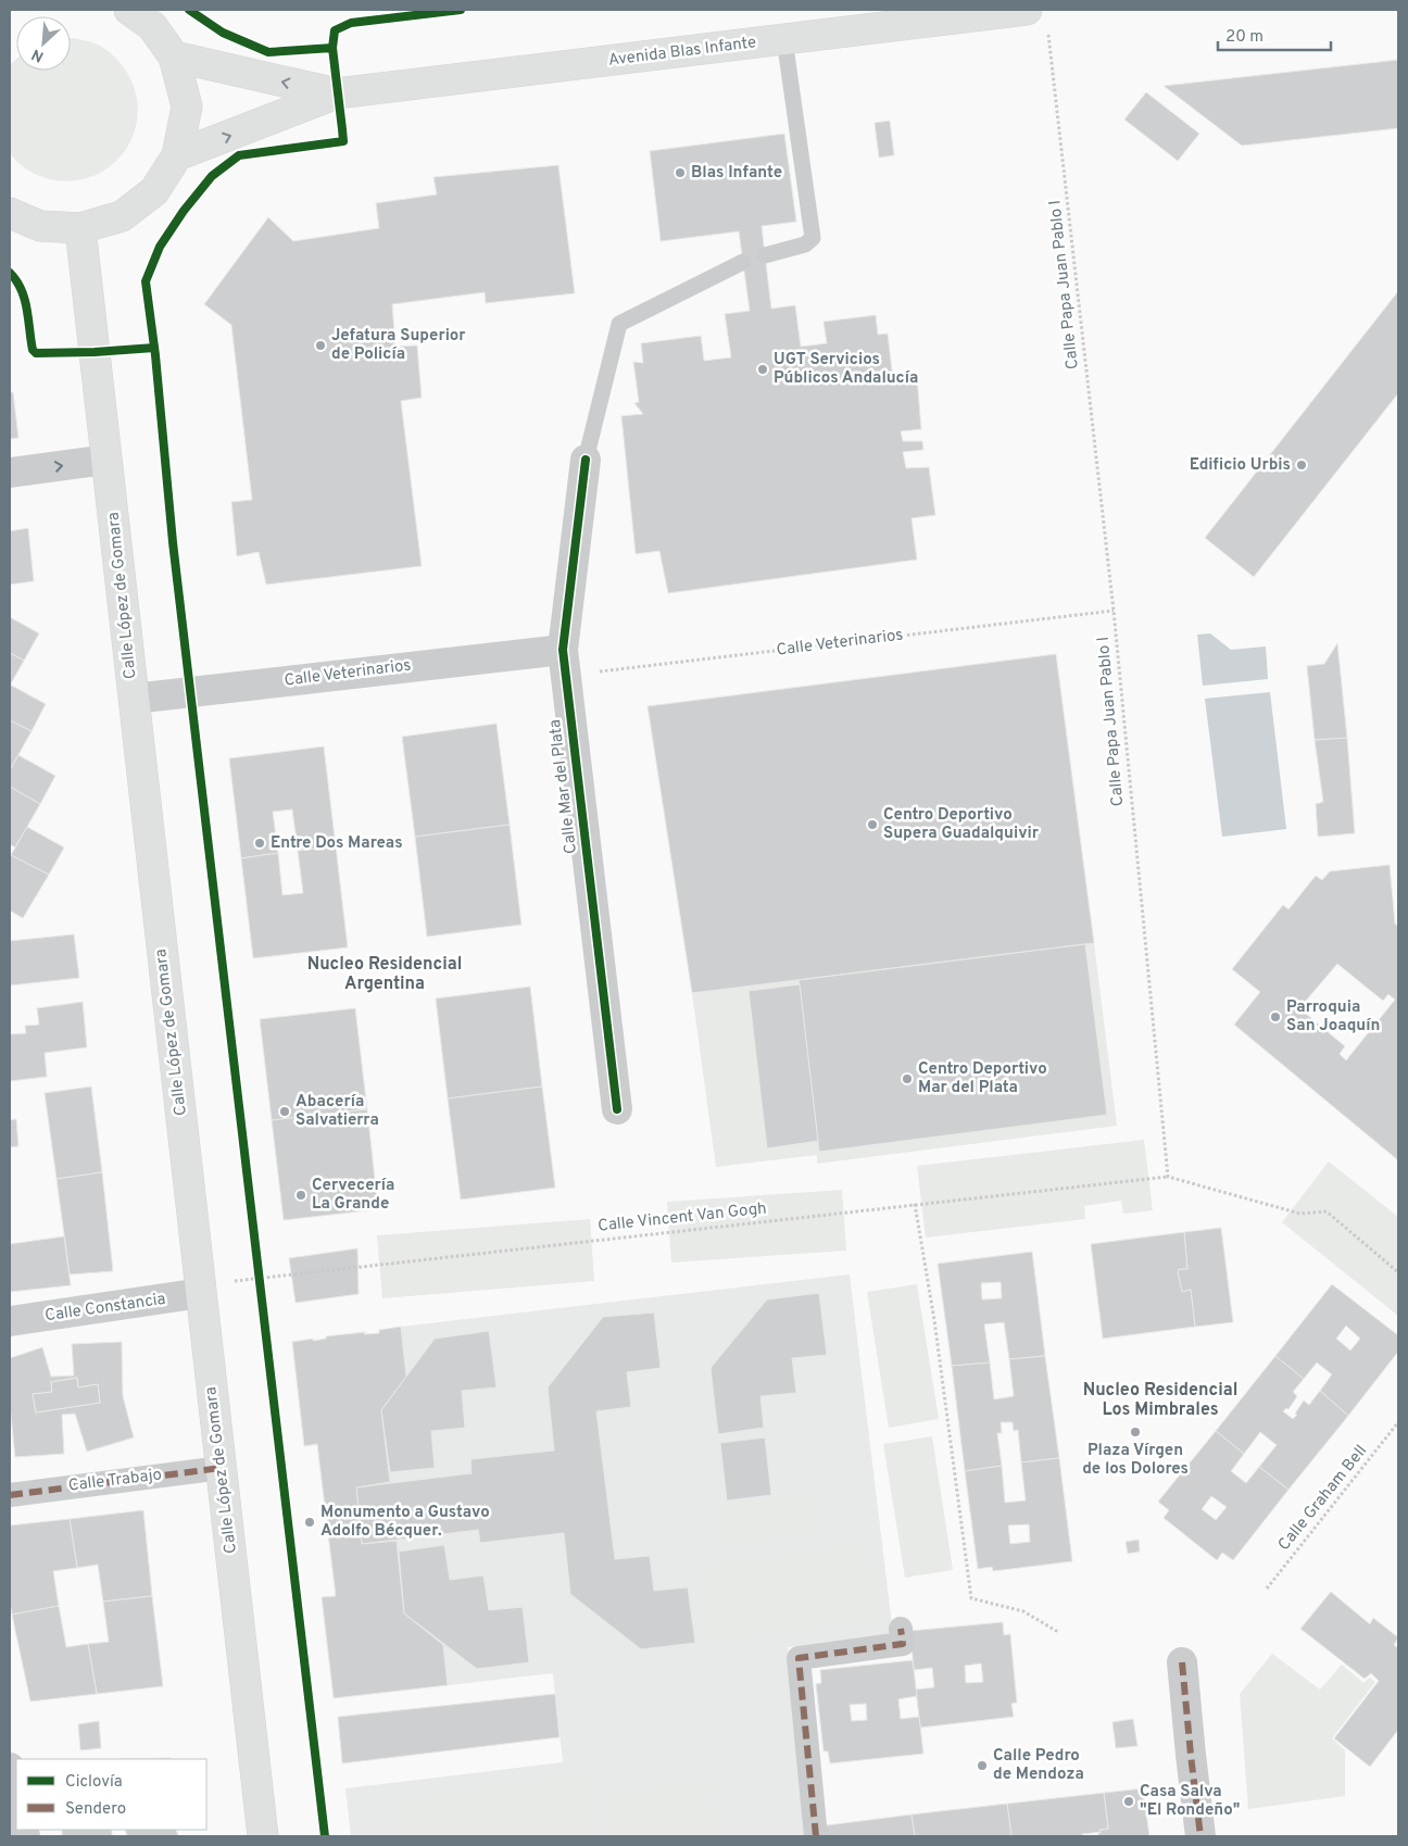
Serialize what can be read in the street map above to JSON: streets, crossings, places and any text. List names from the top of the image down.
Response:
{
  "streets": {
    "main road": ["Avenida Blas Infante", "Calle López de Gomara"],
    "street": [
      "Calle Veterinarios",
      "Calle Mar del Plata",
      "Calle Constancia",
      "Calle Trabajo"
    ],
    "path": ["Calle Papa Juan Pablo I", "Calle Vincent Van Gogh", "Calle Graham Bell"]
  },
  "crossings": [
    ["Calle Papa Juan Pablo I", "Calle Veterinarios"],
    ["Calle Papa Juan Pablo I", "Calle Vincent Van Gogh"],
    ["Calle López de Gomara", "Calle Veterinarios"],
    ["Calle López de Gomara", "Calle Vincent Van Gogh"],
    ["Calle López de Gomara", "Calle Constancia"],
    ["Calle López de Gomara", "Calle Trabajo"],
    ["Calle Veterinarios", "Calle Mar del Plata"],
    ["Calle Vincent Van Gogh", "Calle Constancia"]
  ],
  "districts": ["Nucleo Residencial Argentina", "Nucleo Residencial Los Mimbrales"],
  "places": [
    "Blas Infante",
    "Jefatura Superior de Policía",
    "UGT Servicios Públicos Andalucía",
    "Edificio Urbis",
    "Centro Deportivo Supera Guadalquivir",
    "Entre Dos Mareas",
    "Parroquia San Joaquín",
    "Centro Deportivo Mar del Plata",
    "Abacería Salvatierra",
    "Cervecería La Grande",
    "Plaza Vírgen de los Dolores",
    "Monumento a Gustavo Adolfo Bécquer.",
    "Calle Pedro de Mendoza",
    "Casa Salva \"El Rondeño\""
  ],
  "legend": ["Ciclovía", "Sendero"],
  "scale_bar": "20 m",
  "north": "bottom left"
}
